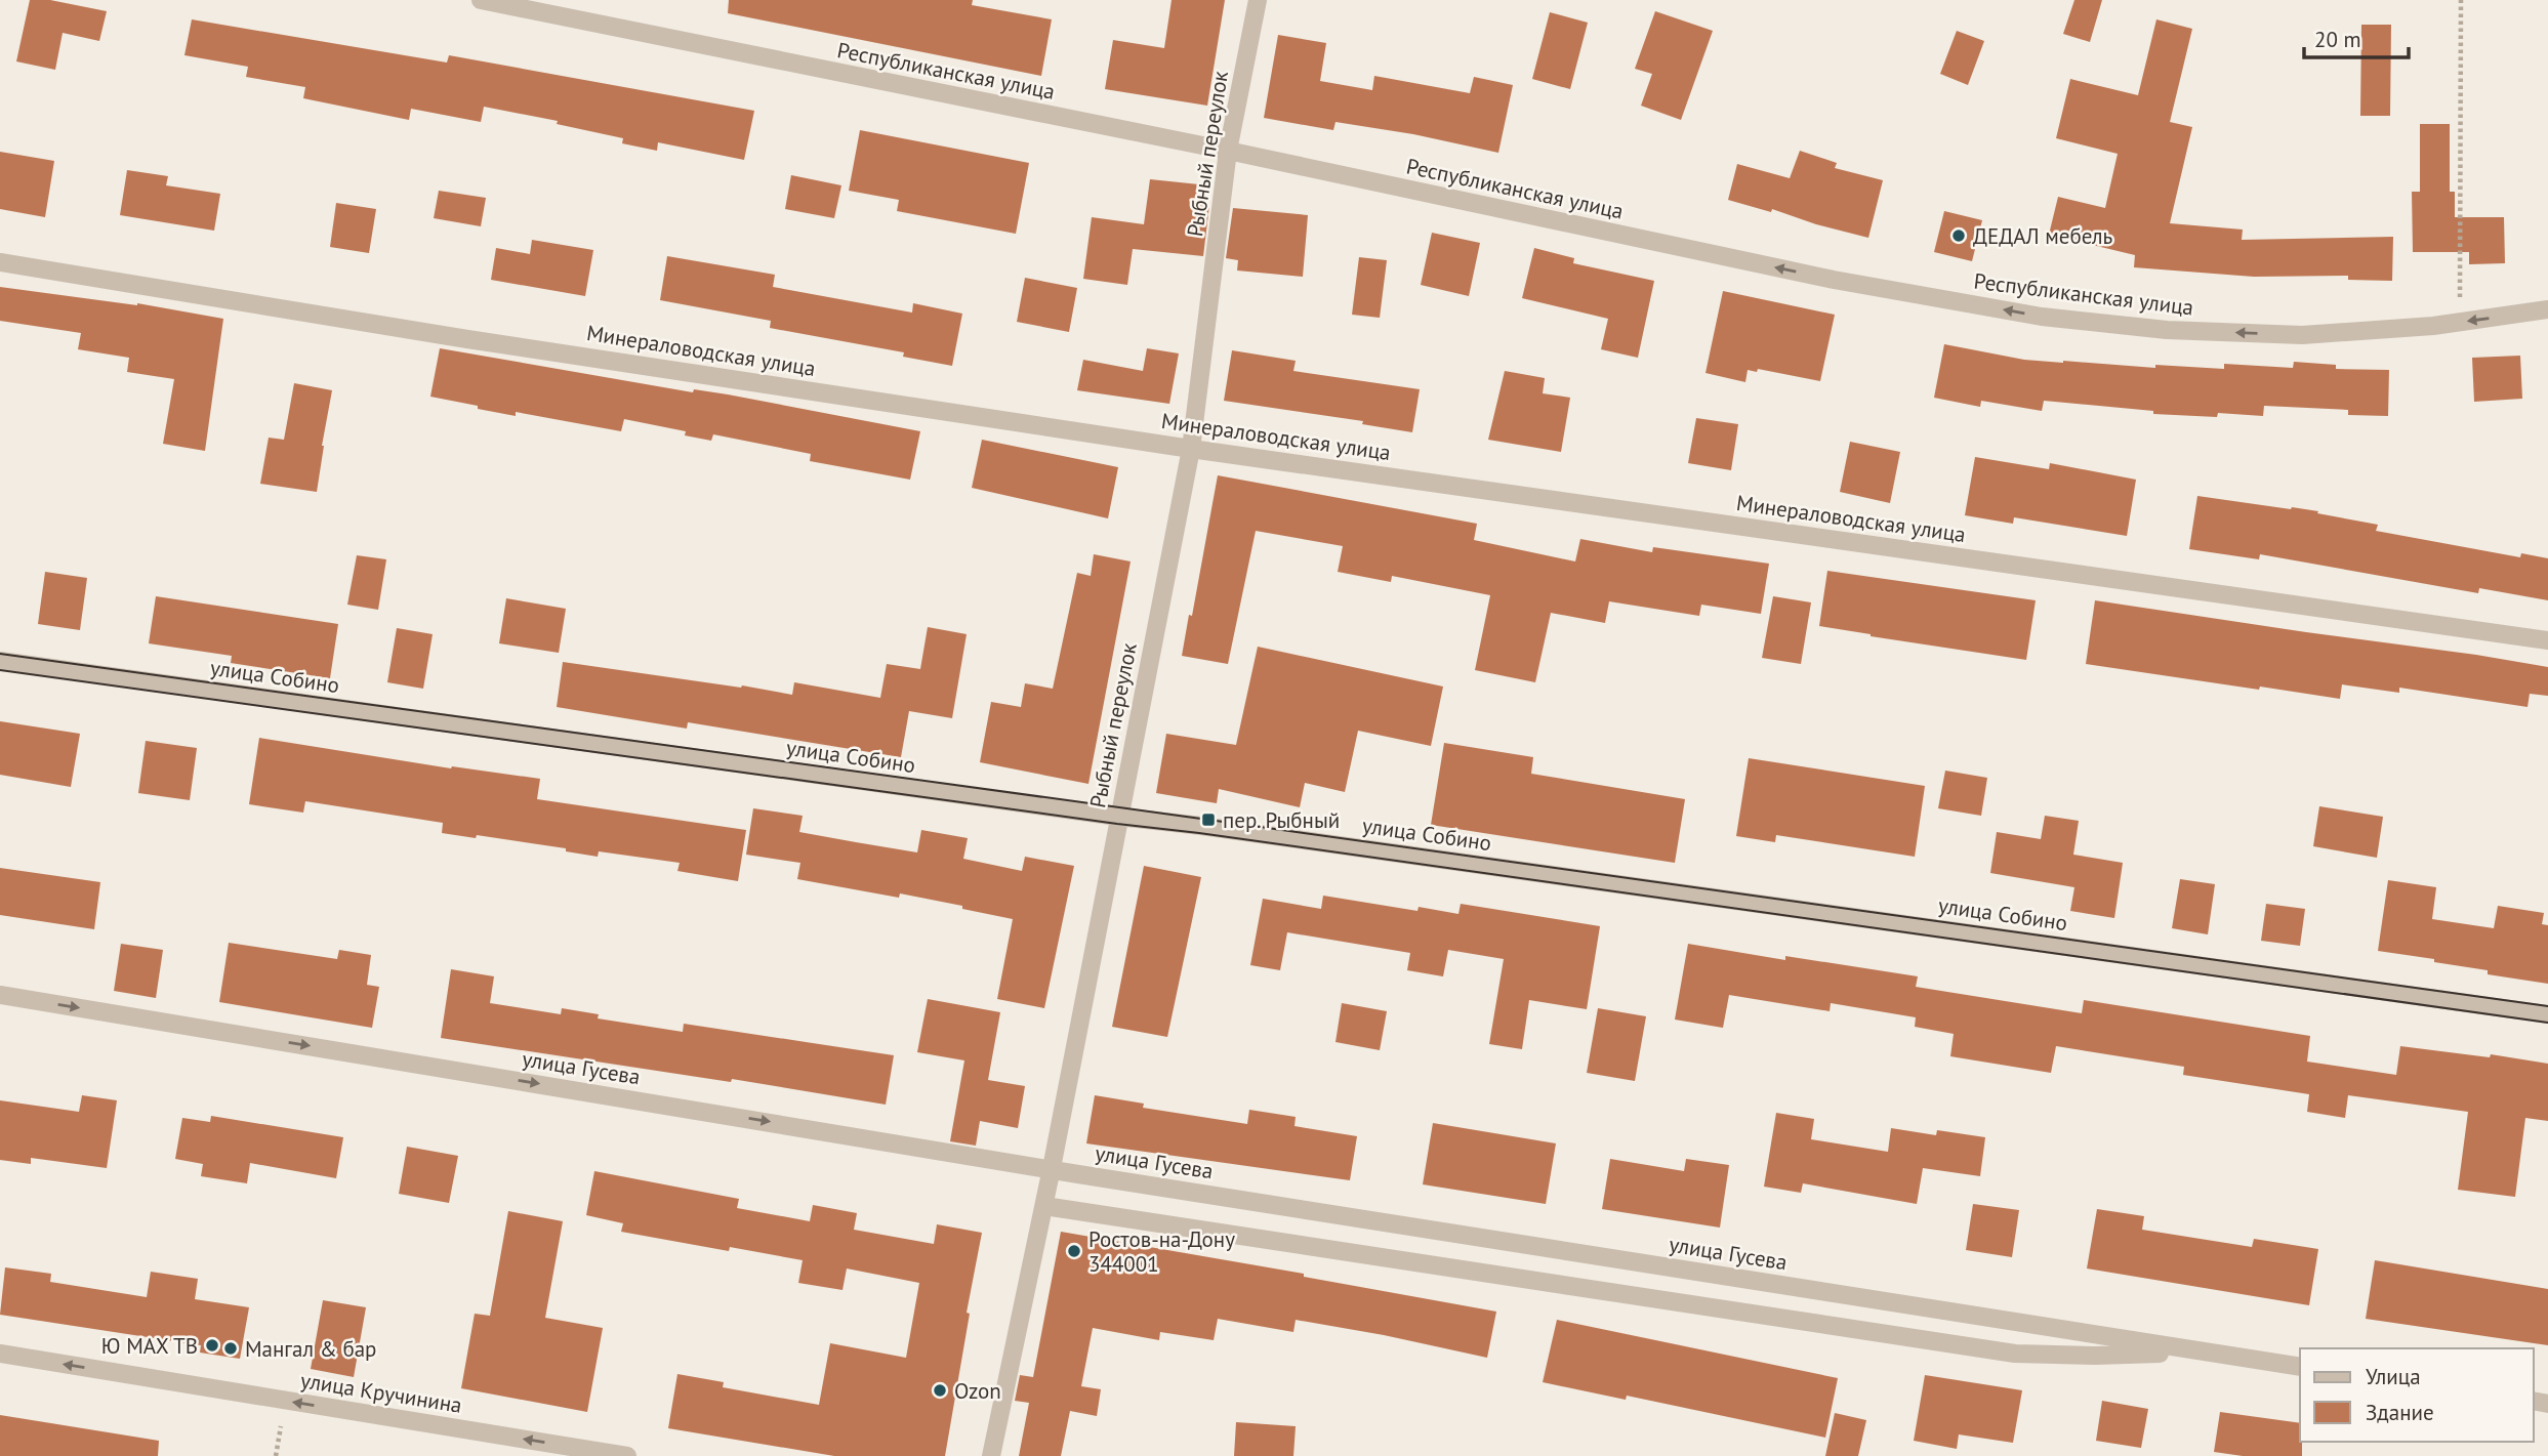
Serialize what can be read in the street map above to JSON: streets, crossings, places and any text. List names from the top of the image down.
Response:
{
  "streets": {
    "street": [
      "Республиканская улица",
      "Рыбный переулок",
      "Минераловодская улица",
      "улица Собино",
      "улица Гусева",
      "улица Кручинина"
    ]
  },
  "crossings": [
    ["Республиканская улица", "Рыбный переулок"],
    ["Рыбный переулок", "Минераловодская улица"],
    ["Рыбный переулок", "улица Собино"],
    ["Рыбный переулок", "улица Гусева"]
  ],
  "one_way": ["Республиканская улица", "улица Гусева", "улица Кручинина"],
  "places": {
    "other": [
      "ДЕДАЛ мебель",
      "Ростов-на-Дону 344001",
      "Ю МАХ ТВ",
      "Мангал & бар",
      "Ozon"
    ],
    "transit": ["пер. Рыбный"]
  },
  "legend": ["Улица", "Здание"],
  "scale_bar": "20 m"
}
